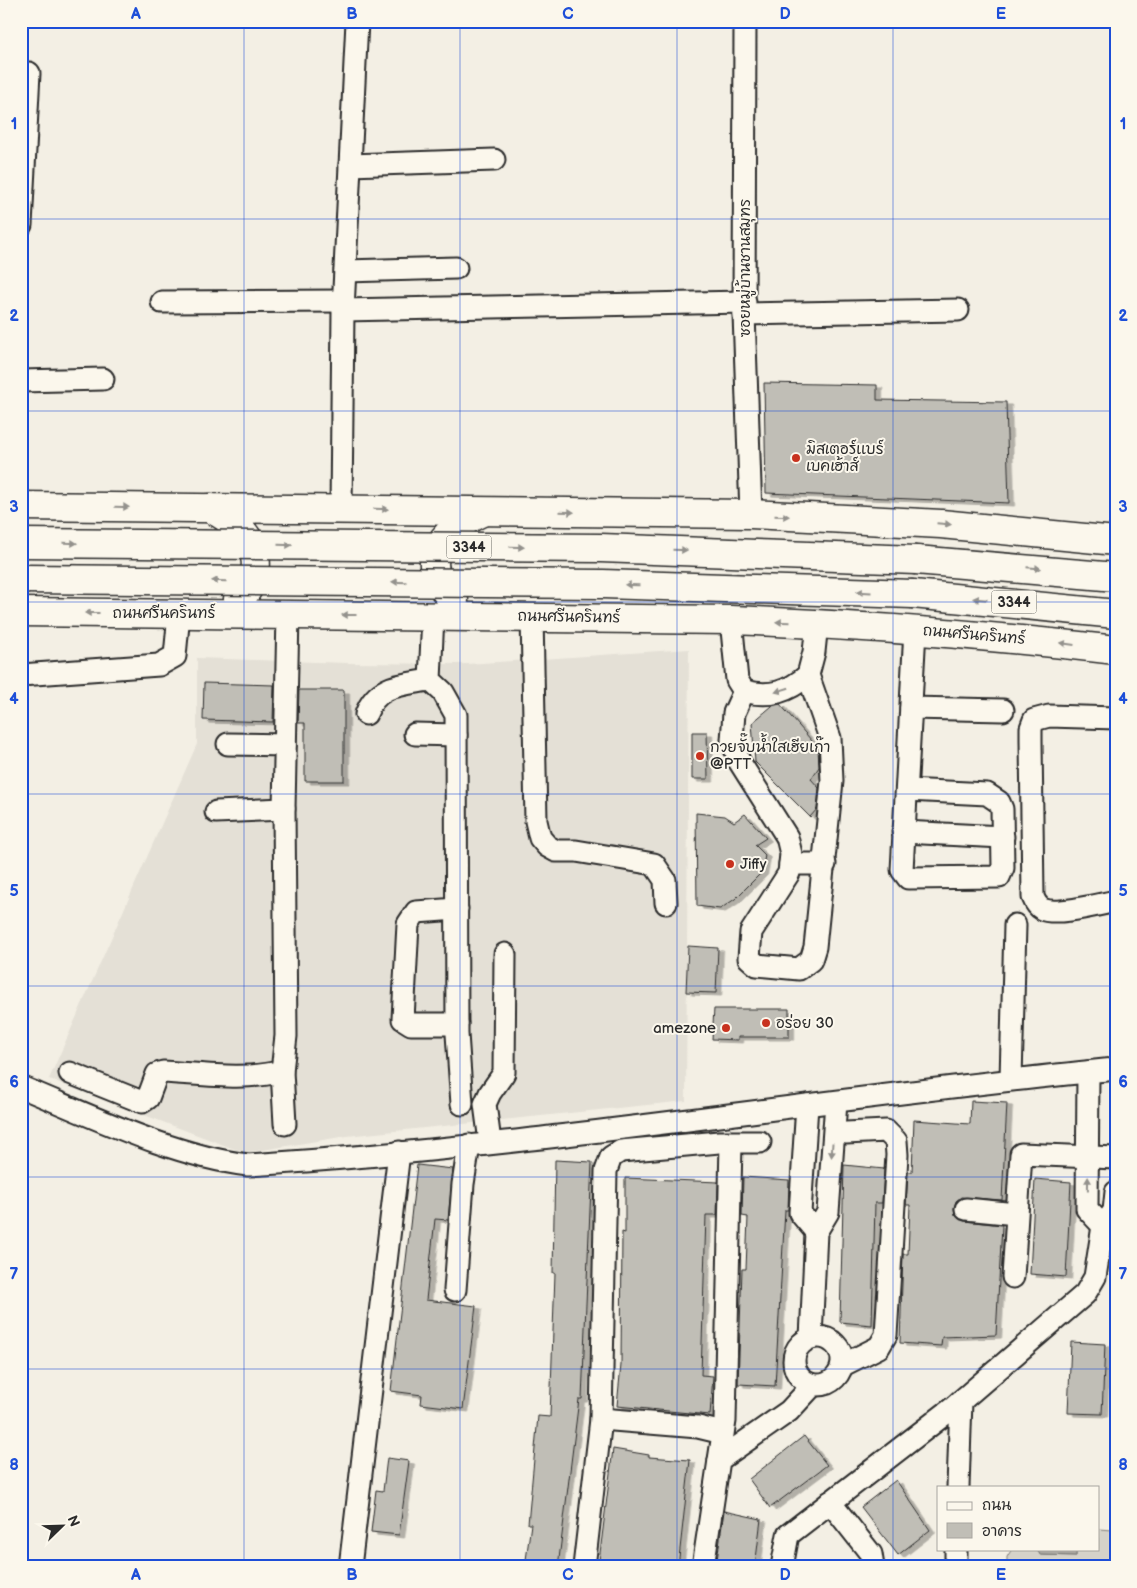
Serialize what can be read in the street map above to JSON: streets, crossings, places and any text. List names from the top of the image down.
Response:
{
  "streets": {
    "main road": ["3344", "ถนนศรีนครินทร์"],
    "street": ["ซอยหมู่บ้านชานสมุทร"]
  },
  "places": [
    "มิสเตอร์แบร์ เบคเฮ้าส์",
    "กวยจั๊บน้ำใสเฮียเก๊า @PTT",
    "Jiffy",
    "อร่อย 30",
    "amezone"
  ],
  "legend": ["ถนน", "อาคาร"],
  "north": "top right",
  "grid": {
    "columns": [
      "A",
      "B",
      "C",
      "D",
      "E"
    ],
    "rows": [
      "1",
      "2",
      "3",
      "4",
      "5",
      "6",
      "7",
      "8"
    ]
  }
}
